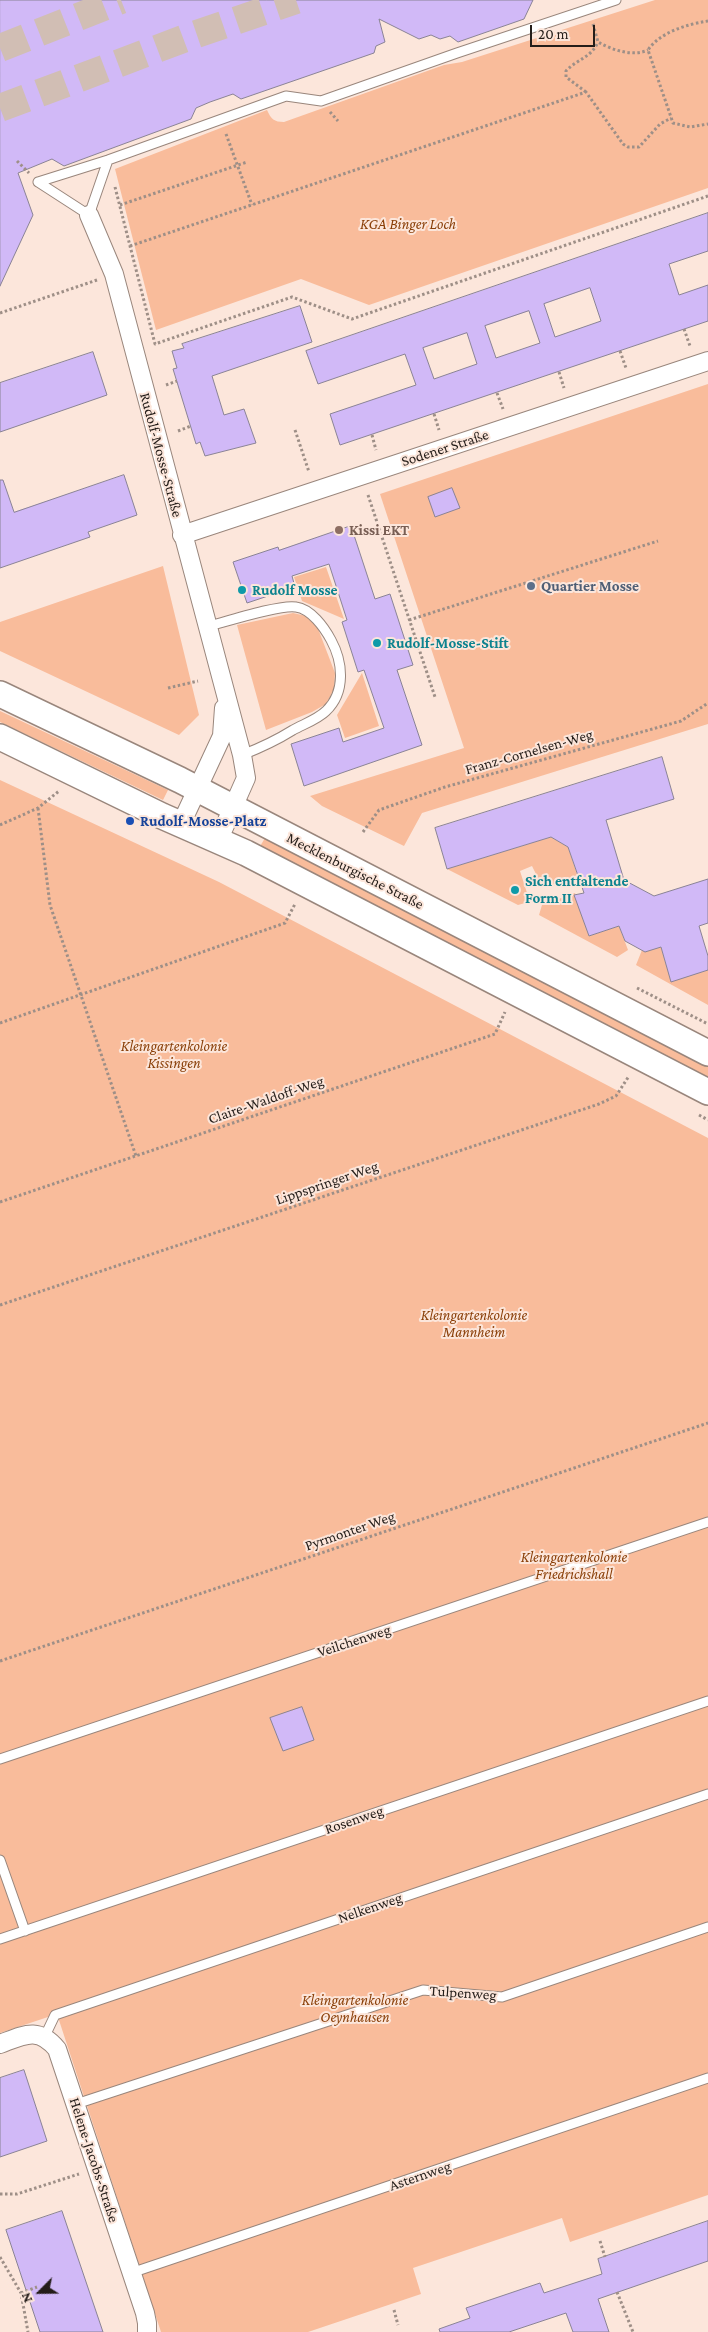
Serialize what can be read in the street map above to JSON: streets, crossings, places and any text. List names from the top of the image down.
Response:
{
  "streets": {
    "main road": ["Mecklenburgische Straße"],
    "street": ["Sodener Straße", "Rudolf-Mosse-Straße", "Helene-Jacobs-Straße"],
    "lane": [
      "Veilchenweg",
      "Rosenweg",
      "Nelkenweg",
      "Tulpenweg",
      "Asternweg"
    ],
    "path": [
      "Franz-Cornelsen-Weg",
      "Claire-Waldoff-Weg",
      "Lippspringer Weg",
      "Pyrmonter Weg"
    ]
  },
  "crossings": [
    ["Sodener Straße", "Rudolf-Mosse-Straße"],
    ["Rudolf-Mosse-Straße", "Mecklenburgische Straße"],
    ["Nelkenweg", "Helene-Jacobs-Straße"],
    ["Tulpenweg", "Helene-Jacobs-Straße"],
    ["Helene-Jacobs-Straße", "Asternweg"]
  ],
  "parks": [
    "KGA Binger Loch",
    "Kleingartenkolonie Kissingen",
    "Kleingartenkolonie Mannheim",
    "Kleingartenkolonie Friedrichshall",
    "Kleingartenkolonie Oeynhausen"
  ],
  "places": [
    "Kissi EKT",
    "Quartier Mosse",
    "Rudolf Mosse",
    "Rudolf-Mosse-Stift",
    "Rudolf-Mosse-Platz",
    "Sich entfaltende Form II"
  ],
  "scale_bar": "20 m",
  "north": "bottom left"
}
